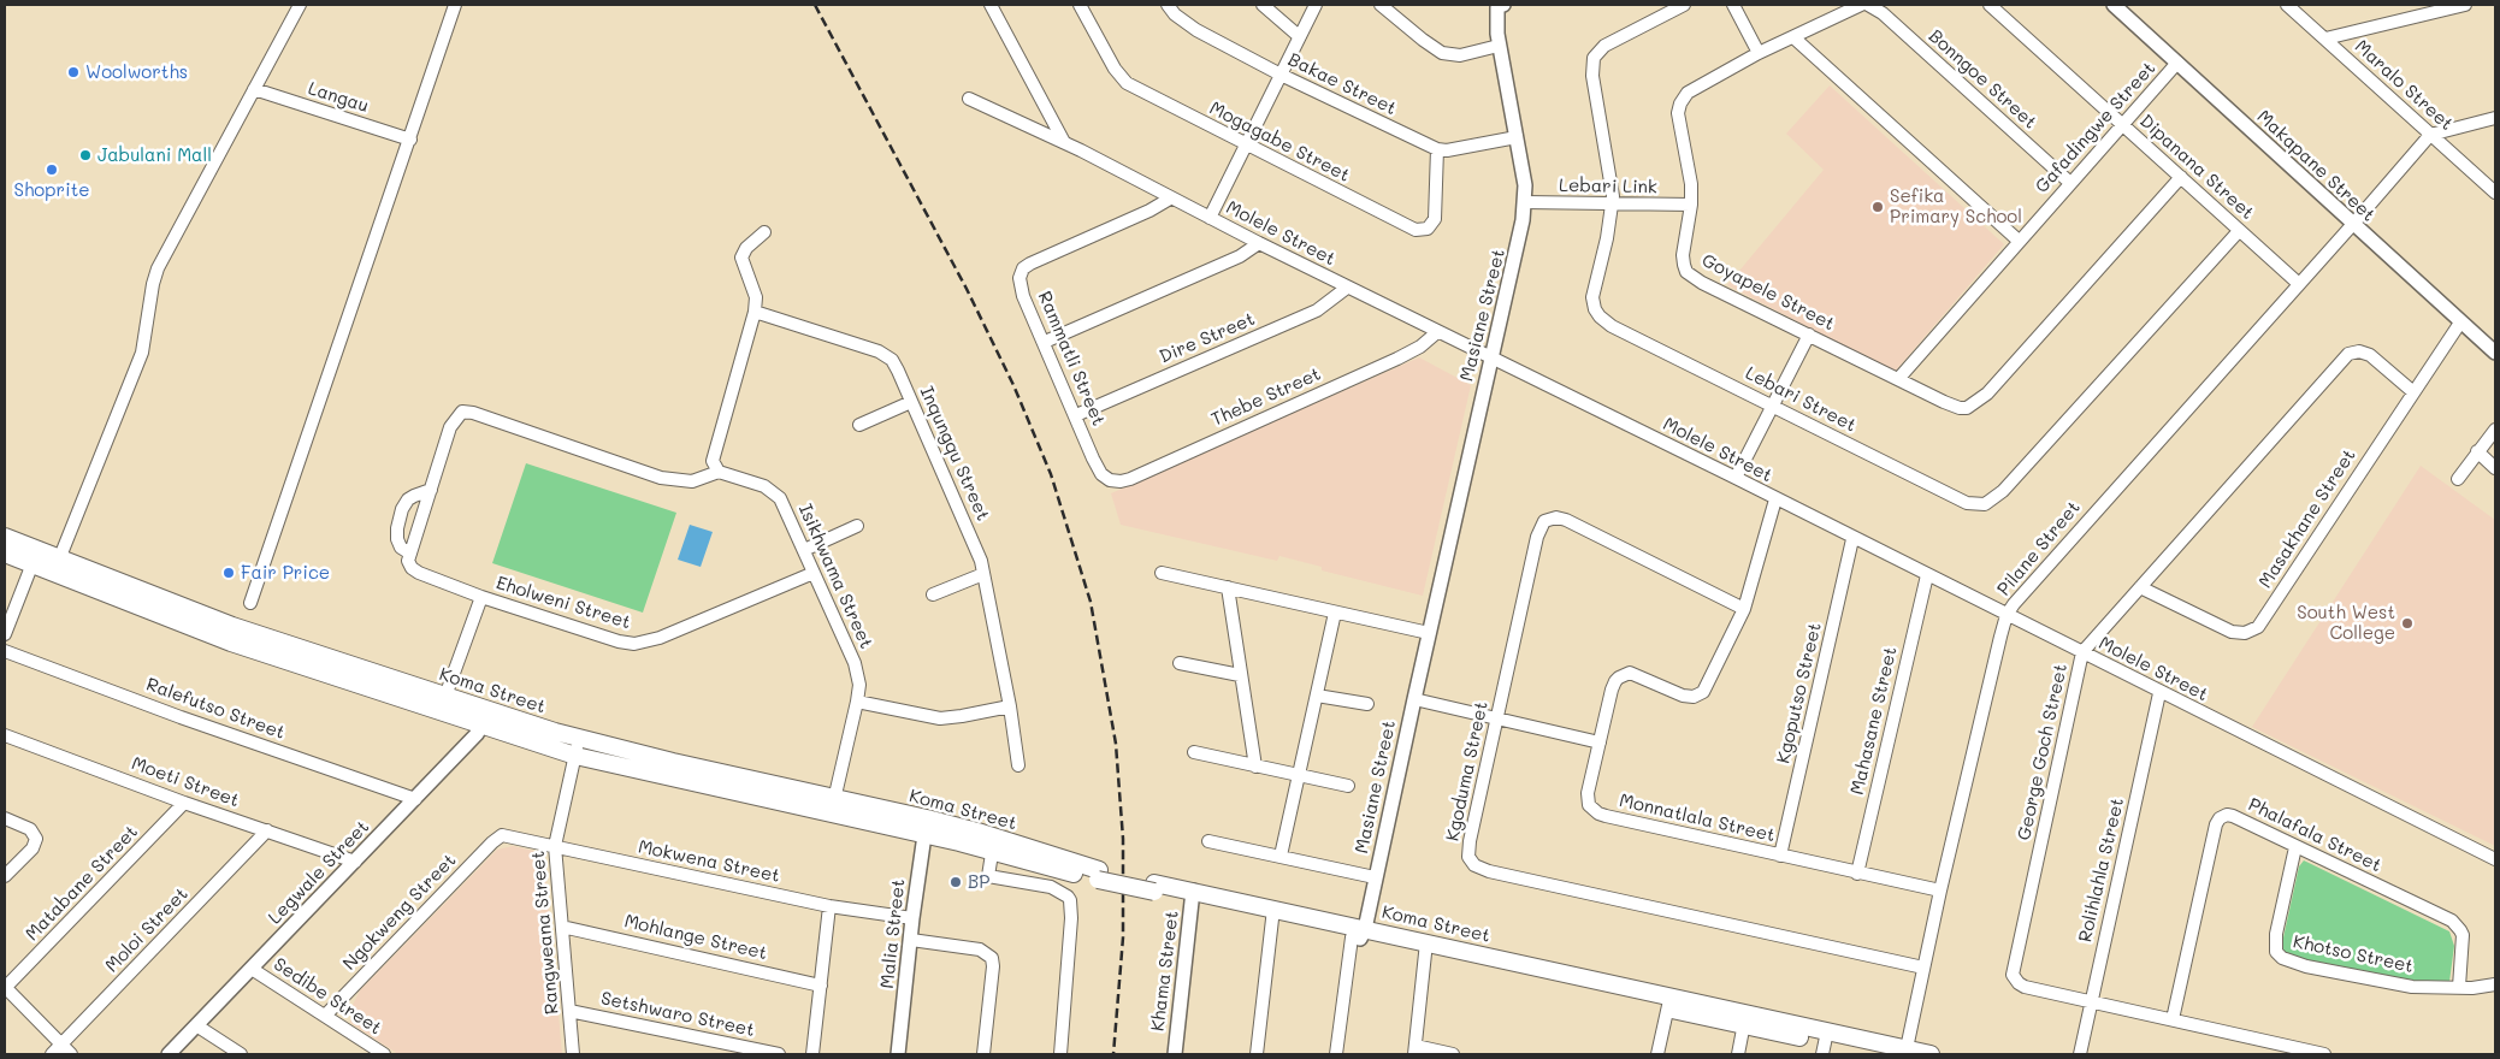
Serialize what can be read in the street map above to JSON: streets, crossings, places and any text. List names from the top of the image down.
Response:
{
  "streets": {
    "main road": ["Koma Street"],
    "street": [
      "Bonngoe Street",
      "Bakae Street",
      "Maralo Street",
      "Langau",
      "Gafadingwe Street",
      "Mogagabe Street",
      "Makapane Street",
      "Dipanana Street",
      "Lebari Link",
      "Molele Street",
      "Goyapele Street",
      "Masiane Street",
      "Dire Street",
      "Rammatli Street",
      "Thebe Street",
      "Lebari Street",
      "Inqungqu Street",
      "Masakhane Street",
      "Pilane Street",
      "Isikhwama Street",
      "Eholweni Street",
      "Kgoputso Street",
      "Ralefutso Street",
      "Mahasane Street",
      "George Goch Street",
      "Kgoduma Street",
      "Moeti Street",
      "Monnatlala Street",
      "Phalafala Street",
      "Mokwena Street",
      "Rolihlahla Street",
      "Legwale Street",
      "Matabane Street",
      "Ngokweng Street",
      "Moloi Street",
      "Rangweana Street",
      "Malia Street",
      "Mohlange Street",
      "Khotso Street",
      "Khama Street",
      "Sedibe Street",
      "Setshwaro Street"
    ]
  },
  "crossings": [
    ["Bonngoe Street", "Gafadingwe Street"],
    ["Bakae Street", "Mogagabe Street"],
    ["Maralo Street", "Pilane Street"],
    ["Gafadingwe Street", "Makapane Street"],
    ["Gafadingwe Street", "Dipanana Street"],
    ["Gafadingwe Street", "Goyapele Street"],
    ["Makapane Street", "Masakhane Street"],
    ["Makapane Street", "Pilane Street"],
    ["Dipanana Street", "Goyapele Street"],
    ["Dipanana Street", "Lebari Street"],
    ["Dipanana Street", "Pilane Street"],
    ["Lebari Link", "Goyapele Street"],
    ["Lebari Link", "Masiane Street"],
    ["Lebari Link", "Lebari Street"],
    ["Molele Street", "Masiane Street"],
    ["Molele Street", "Dire Street"],
    ["Molele Street", "Rammatli Street"],
    ["Molele Street", "Thebe Street"],
    ["Molele Street", "Pilane Street"],
    ["Molele Street", "Kgoputso Street"],
    ["Molele Street", "Mahasane Street"],
    ["Molele Street", "George Goch Street"],
    ["Molele Street", "Monnatlala Street"],
    ["Molele Street", "Rolihlahla Street"],
    ["Masiane Street", "Koma Street"],
    ["Dire Street", "Rammatli Street"],
    ["Rammatli Street", "Thebe Street"],
    ["Masakhane Street", "George Goch Street"],
    ["Pilane Street", "Koma Street"],
    ["Pilane Street", "Kgoduma Street"],
    ["Pilane Street", "Monnatlala Street"],
    ["Isikhwama Street", "Eholweni Street"],
    ["Isikhwama Street", "Koma Street"],
    ["Koma Street", "Legwale Street"],
    ["Koma Street", "Rangweana Street"],
    ["Koma Street", "Malia Street"],
    ["Koma Street", "Khama Street"],
    ["Kgoputso Street", "Monnatlala Street"],
    ["Ralefutso Street", "Legwale Street"],
    ["Mahasane Street", "Monnatlala Street"],
    ["George Goch Street", "Phalafala Street"],
    ["George Goch Street", "Rolihlahla Street"],
    ["Kgoduma Street", "Monnatlala Street"],
    ["Moeti Street", "Legwale Street"],
    ["Moeti Street", "Matabane Street"],
    ["Moeti Street", "Moloi Street"],
    ["Phalafala Street", "Khotso Street"],
    ["Mokwena Street", "Ngokweng Street"],
    ["Mokwena Street", "Rangweana Street"],
    ["Mokwena Street", "Malia Street"],
    ["Legwale Street", "Sedibe Street"],
    ["Ngokweng Street", "Sedibe Street"],
    ["Rangweana Street", "Mohlange Street"],
    ["Rangweana Street", "Setshwaro Street"]
  ],
  "places": [
    "Woolworths",
    "Jabulani Mall",
    "Shoprite",
    "Sefika Primary School",
    "Fair Price",
    "South West College",
    "BP"
  ]
}
